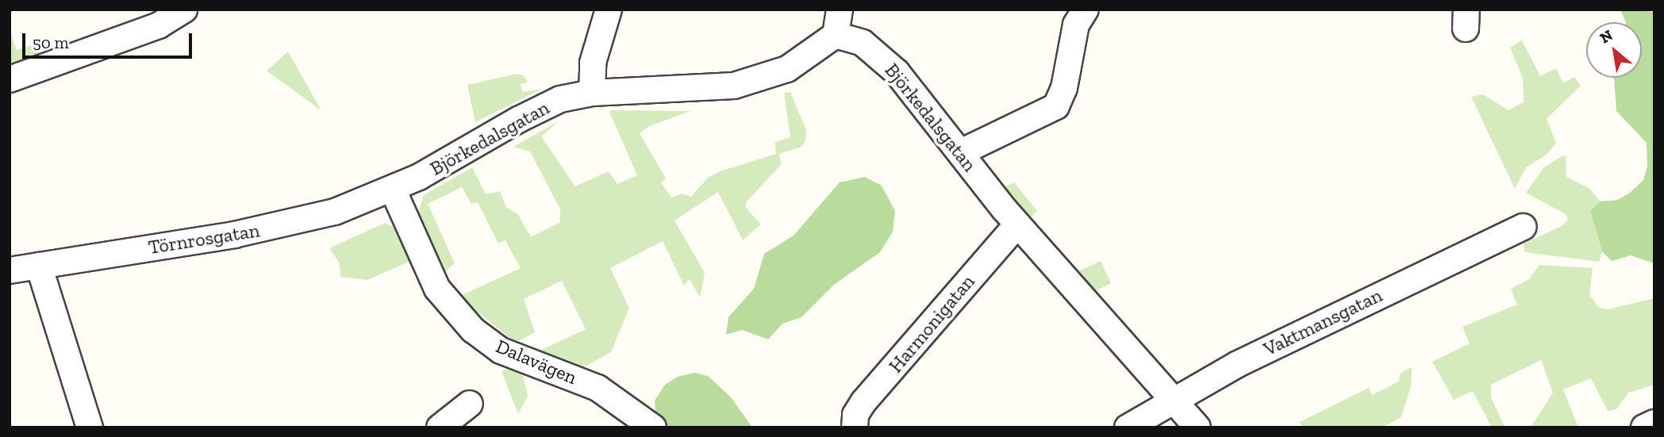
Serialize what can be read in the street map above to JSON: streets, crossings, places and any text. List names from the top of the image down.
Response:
{
  "streets": {
    "street": [
      "Björkedalsgatan",
      "Törnrosgatan",
      "Vaktmansgatan",
      "Harmonigatan",
      "Dalavägen"
    ]
  },
  "crossings": [
    ["Björkedalsgatan", "Törnrosgatan"],
    ["Björkedalsgatan", "Vaktmansgatan"],
    ["Björkedalsgatan", "Harmonigatan"],
    ["Björkedalsgatan", "Dalavägen"],
    ["Törnrosgatan", "Dalavägen"]
  ],
  "scale_bar": "50 m",
  "north": "top left"
}
